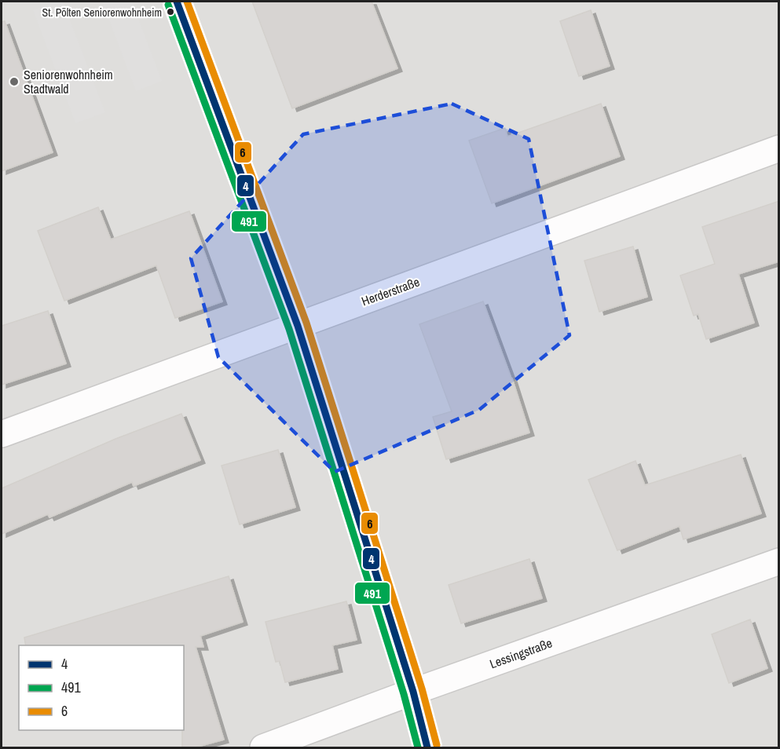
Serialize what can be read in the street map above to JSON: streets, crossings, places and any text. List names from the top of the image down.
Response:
{
  "streets": {
    "street": ["Herderstraße", "Lessingstraße"]
  },
  "places": ["St. Pölten Seniorenwohnheim", "Seniorenwohnheim Stadtwald"],
  "lines": ["transit line 4", "transit line 6", "transit line 491"],
  "legend": ["4", "491", "6"]
}
